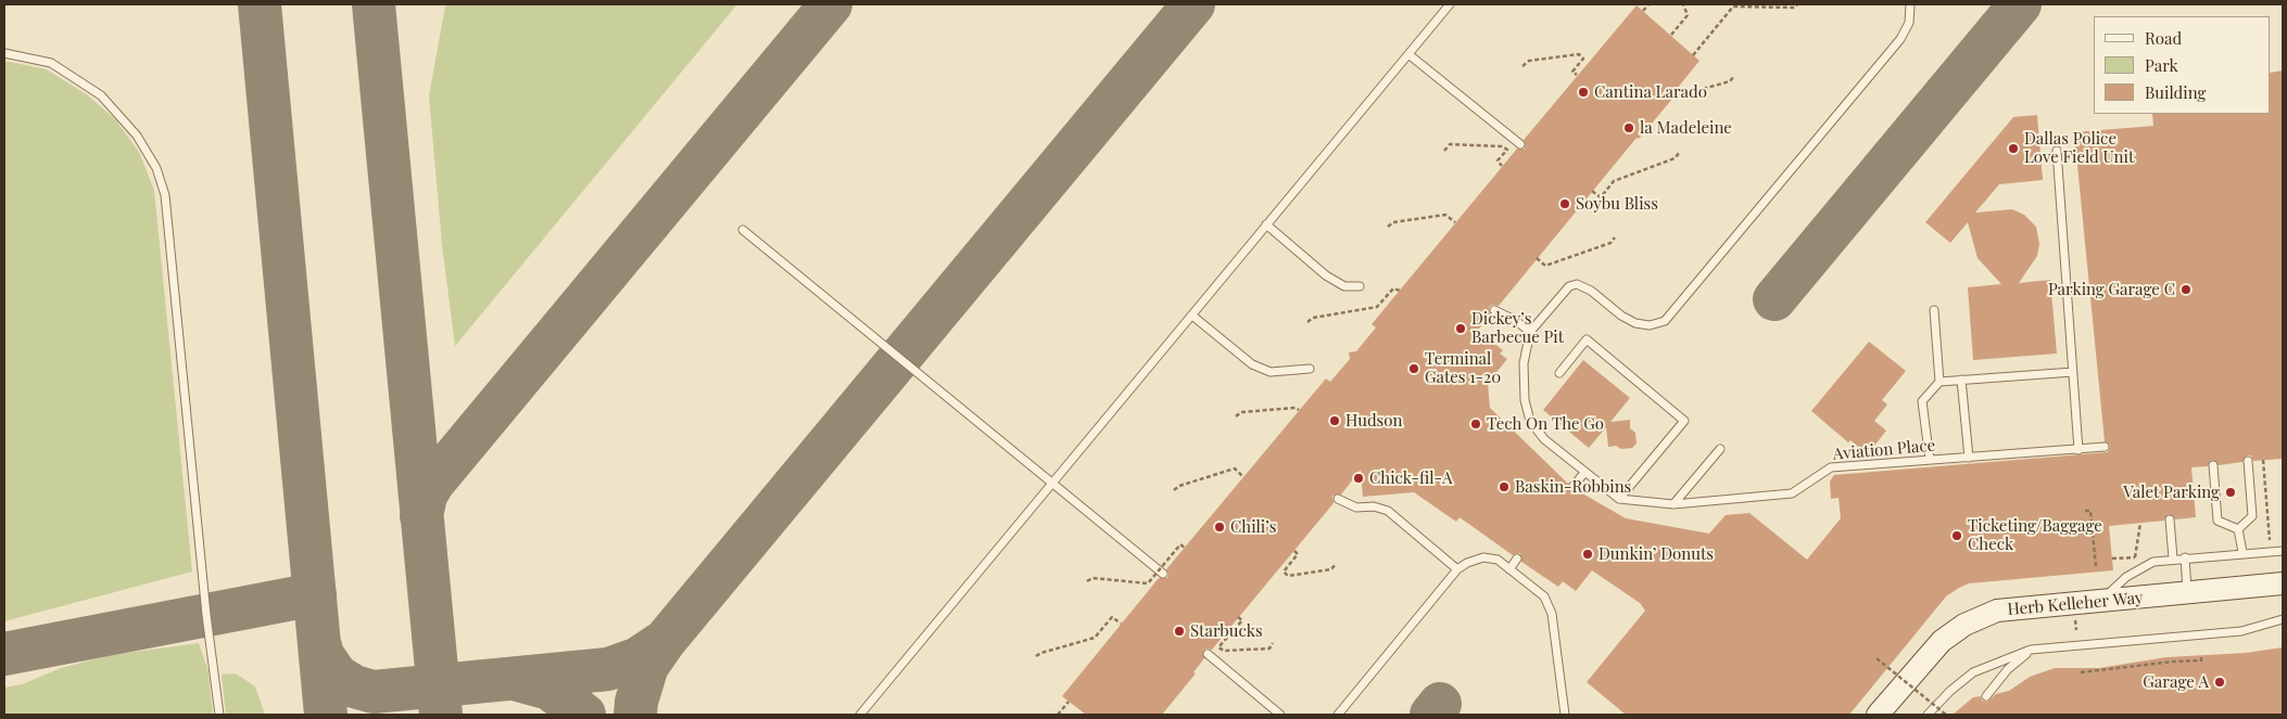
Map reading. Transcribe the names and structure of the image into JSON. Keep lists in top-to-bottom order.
{
  "streets": {
    "main road": ["Herb Kelleher Way"],
    "lane": ["Aviation Place"]
  },
  "places": [
    "Cantina Larado",
    "la Madeleine",
    "Dallas Police Love Field Unit",
    "Soybu Bliss",
    "Parking Garage C",
    "Dickey’s Barbecue Pit",
    "Terminal Gates 1-20",
    "Hudson",
    "Tech On The Go",
    "Chick-fil-A",
    "Baskin-Robbins",
    "Valet Parking",
    "Chili’s",
    "Ticketing/Baggage Check",
    "Dunkin’ Donuts",
    "Starbucks",
    "Garage A"
  ],
  "legend": ["Road", "Park", "Building"]
}
